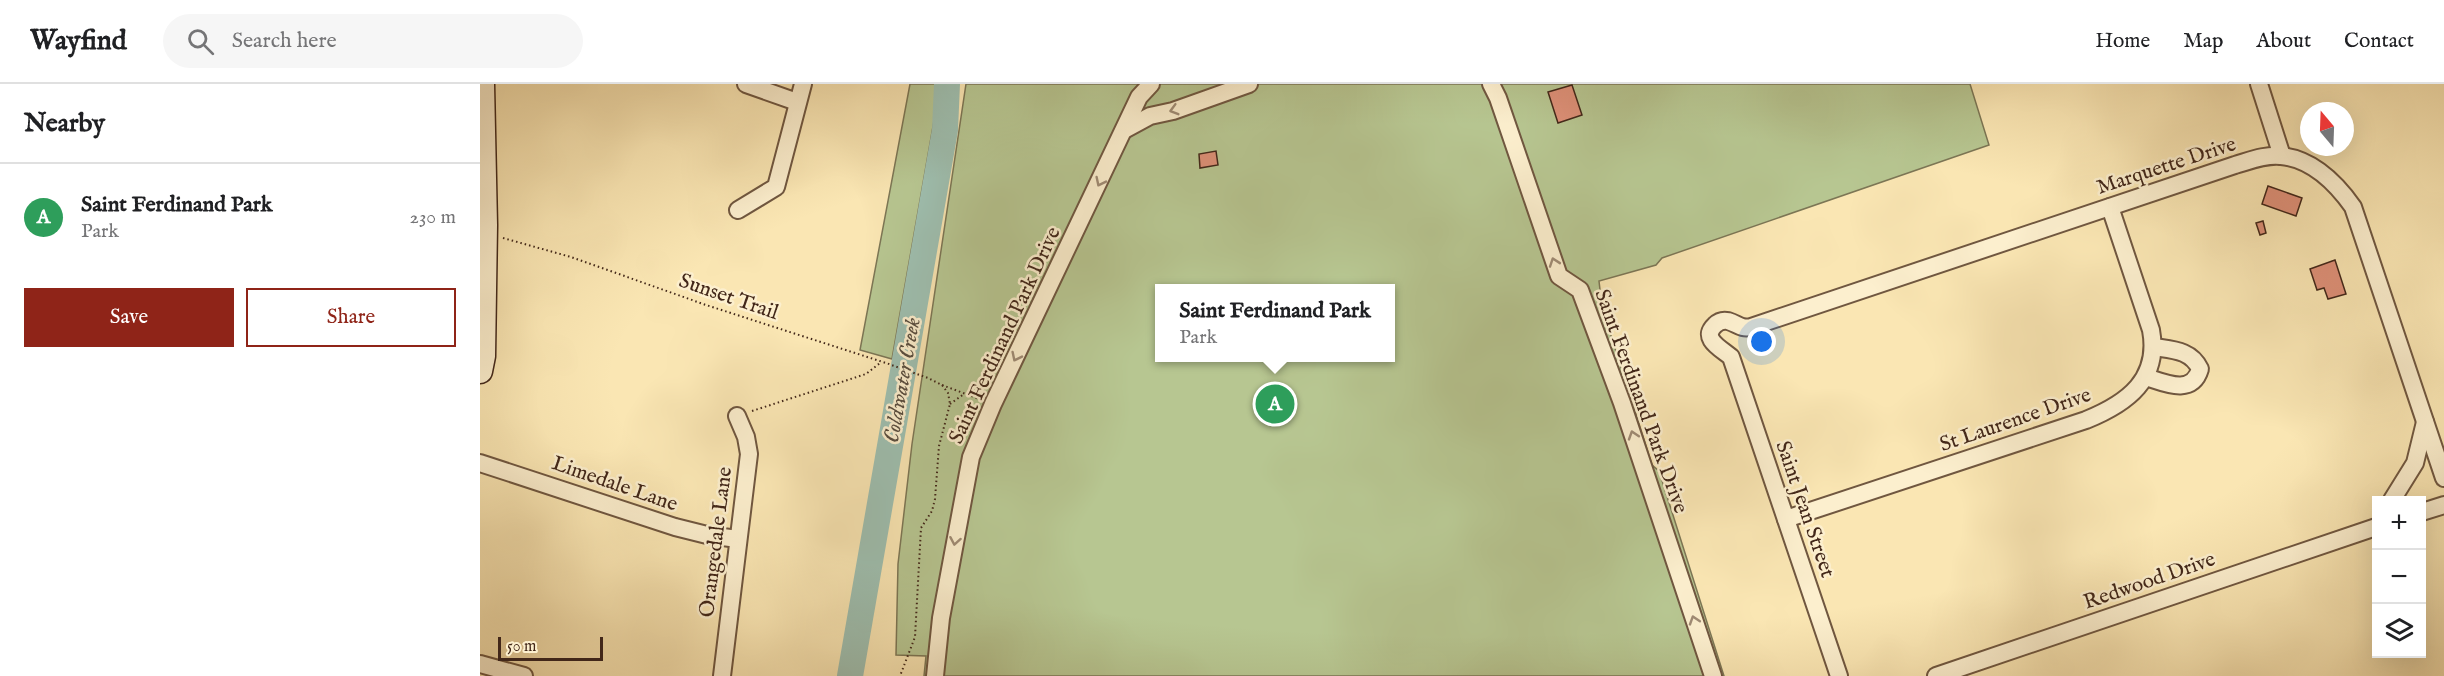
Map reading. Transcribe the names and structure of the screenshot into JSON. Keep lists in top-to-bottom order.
{
  "streets": {
    "street": [
      "Marquette Drive",
      "Saint Ferdinand Park Drive",
      "St Laurence Drive",
      "Limedale Lane",
      "Saint Jean Street",
      "Orangedale Lane",
      "Redwood Drive"
    ],
    "path": ["Sunset Trail"]
  },
  "crossings": [
    ["Marquette Drive", "St Laurence Drive"],
    ["Marquette Drive", "Saint Jean Street"],
    ["Sunset Trail", "Saint Ferdinand Park Drive"],
    ["St Laurence Drive", "Saint Jean Street"],
    ["Limedale Lane", "Orangedale Lane"]
  ],
  "water": ["Coldwater Creek"],
  "scale_bar": "50 m",
  "north": "top",
  "page": {
    "header": "Wayfind",
    "search": "Search here",
    "nav": [
      "Home",
      "Map",
      "About",
      "Contact"
    ],
    "heading": "Nearby",
    "list": [
      {
        "mark": "A",
        "name": "Saint Ferdinand Park",
        "note": "Park",
        "value": "230 m"
      }
    ],
    "buttons": ["Save", "Share"],
    "popup": ["Saint Ferdinand Park", "Park"],
    "pins": "A",
    "map_buttons": ["+", "−"],
    "scale": "50 m"
  }
}
